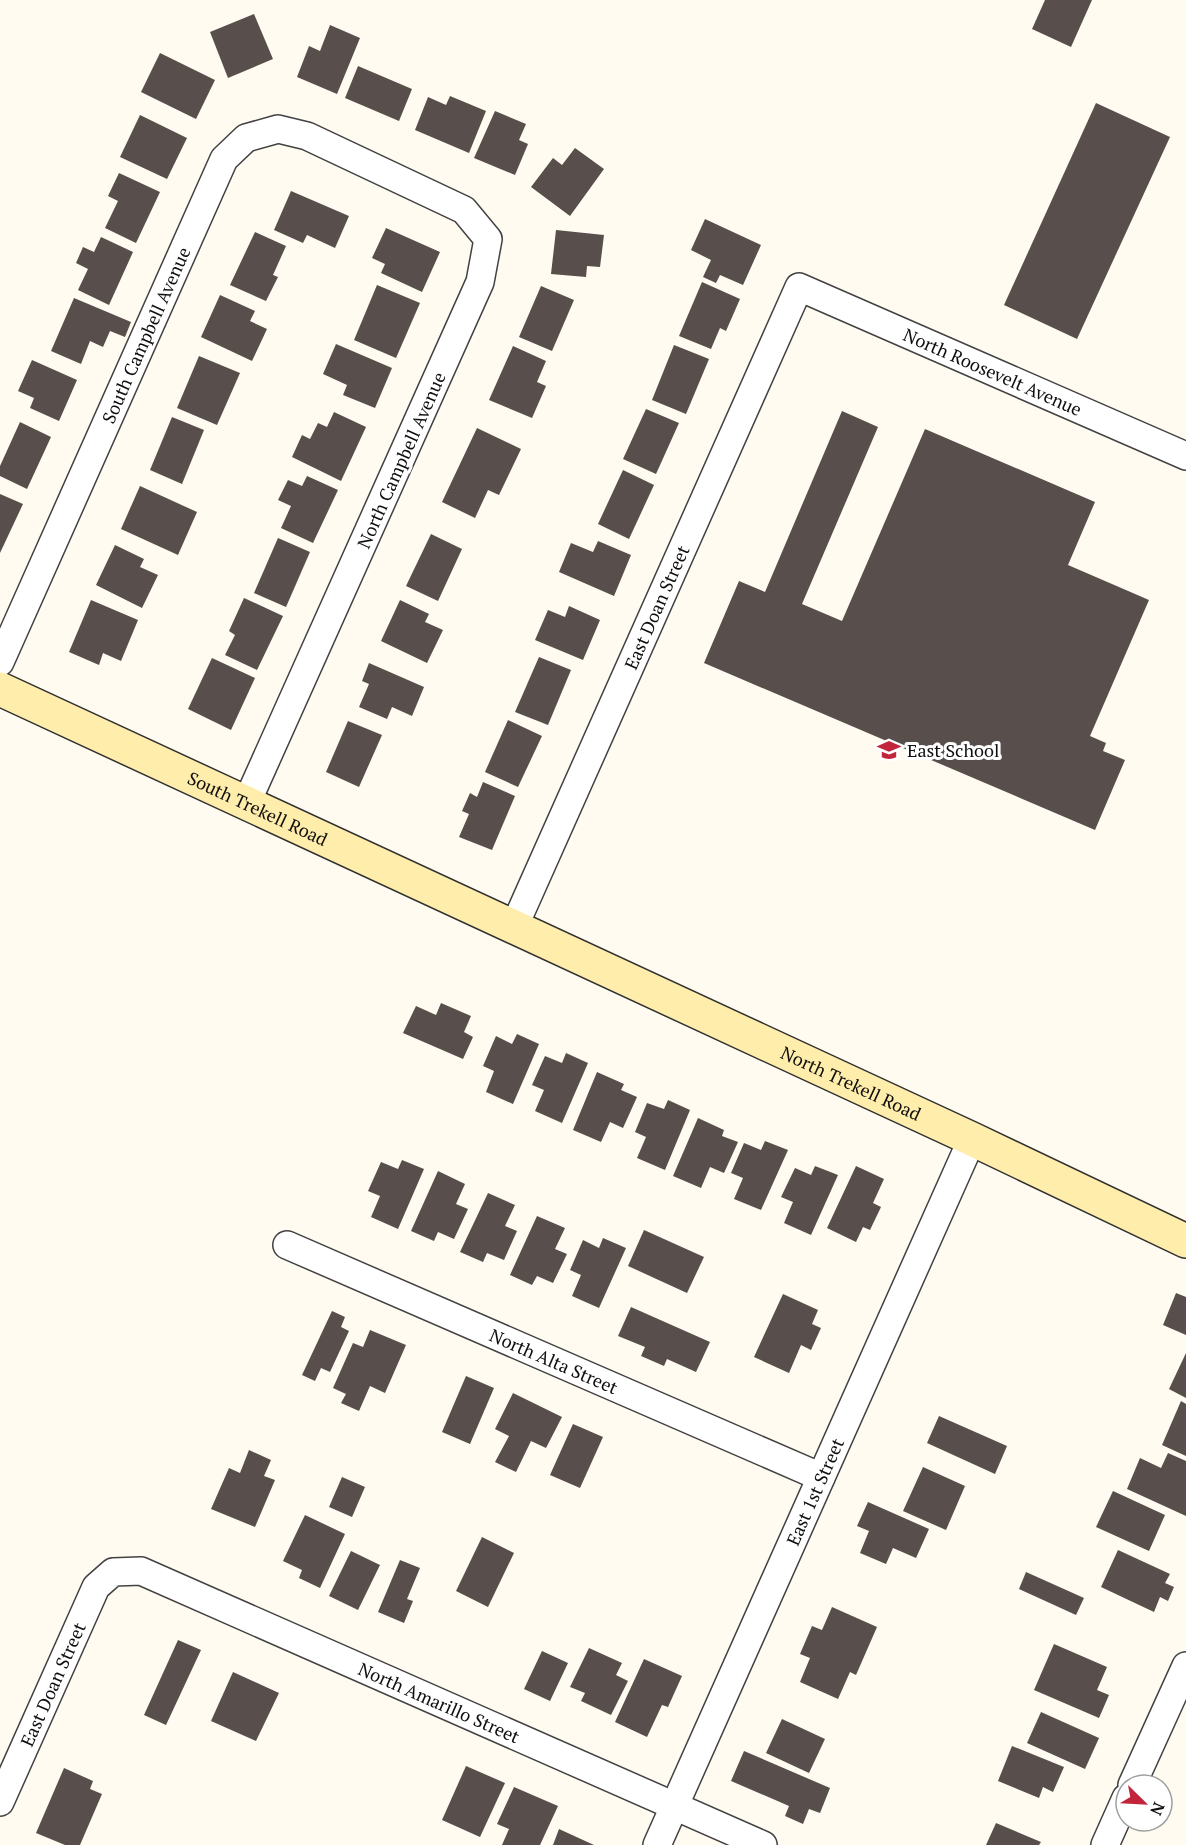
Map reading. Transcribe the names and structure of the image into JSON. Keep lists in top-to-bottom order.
{
  "streets": {
    "main road": ["South Trekell Road", "North Trekell Road"],
    "street": [
      "South Campbell Avenue",
      "North Roosevelt Avenue",
      "North Campbell Avenue",
      "East Doan Street",
      "North Alta Street",
      "East 1st Street",
      "North Amarillo Street"
    ]
  },
  "crossings": [
    ["South Campbell Avenue", "North Campbell Avenue"],
    ["North Roosevelt Avenue", "East Doan Street"],
    ["North Campbell Avenue", "South Trekell Road"],
    ["East Doan Street", "South Trekell Road"],
    ["East Doan Street", "North Trekell Road"],
    ["East Doan Street", "North Amarillo Street"],
    ["South Trekell Road", "North Trekell Road"],
    ["North Trekell Road", "East 1st Street"],
    ["North Alta Street", "East 1st Street"],
    ["East 1st Street", "North Amarillo Street"]
  ],
  "places": {
    "school or university": ["East School"]
  },
  "north": "bottom right"
}
